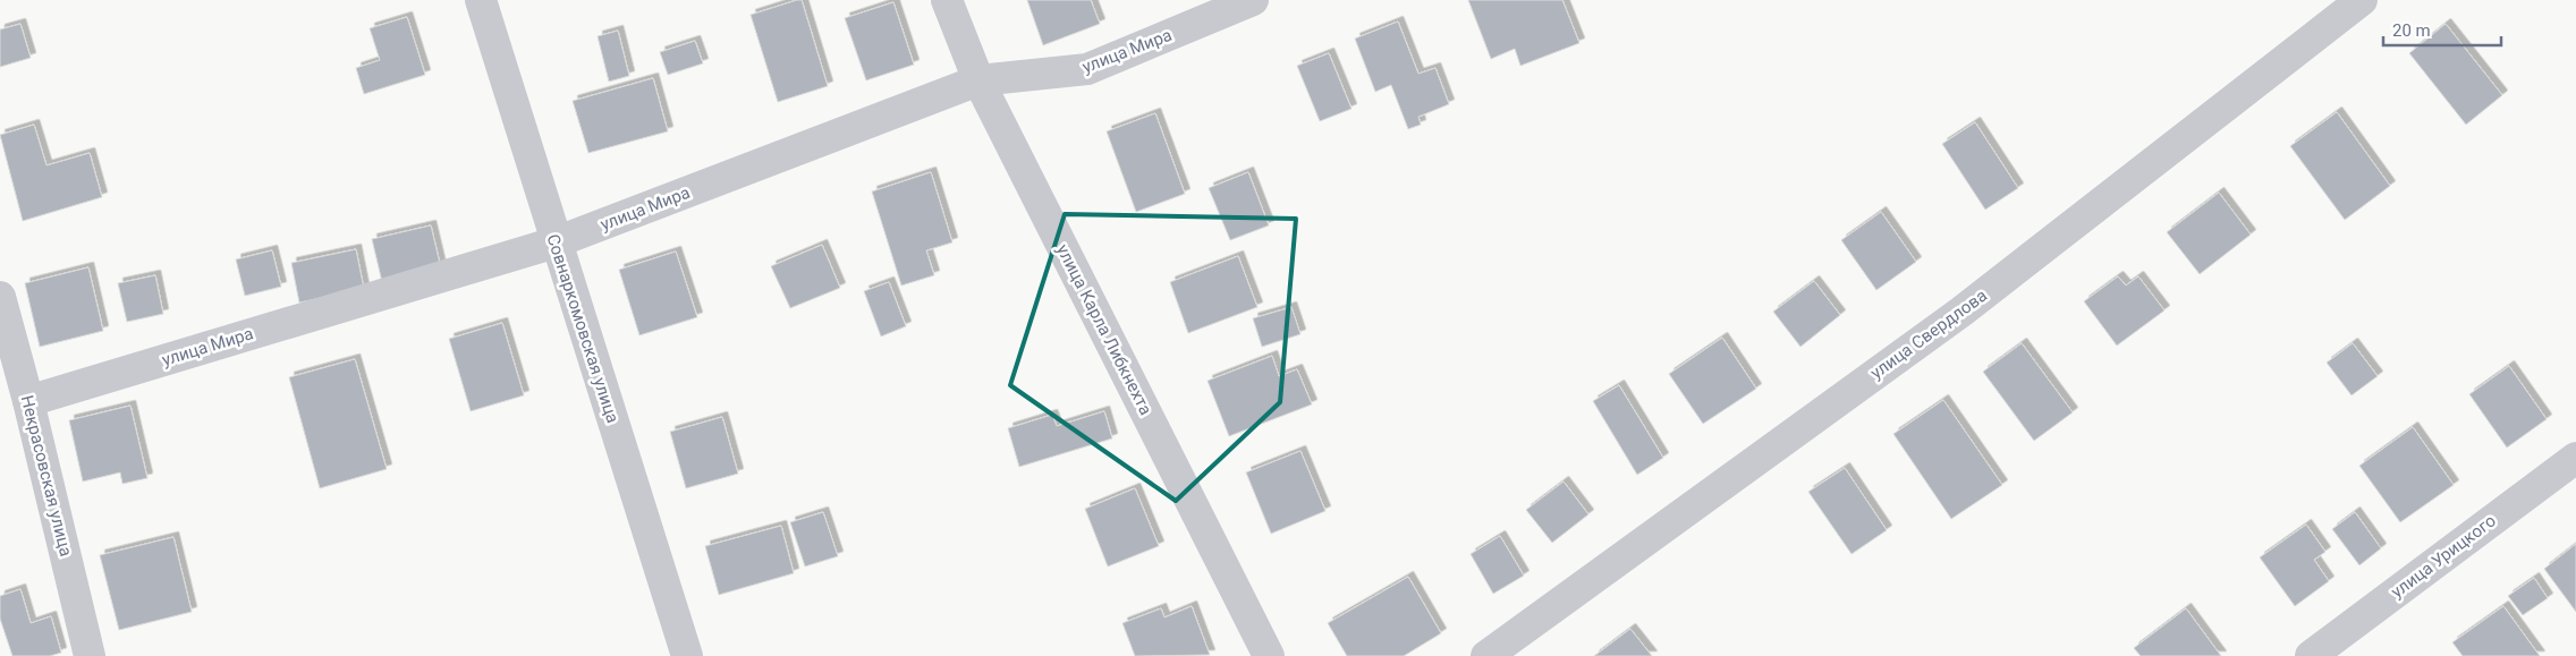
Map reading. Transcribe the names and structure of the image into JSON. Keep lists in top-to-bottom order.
{
  "streets": {
    "street": [
      "улица Мира",
      "Совнаркомовская улица",
      "улица Карла Либкнехта",
      "улица Свердлова",
      "Некрасовская улица",
      "улица Урицкого"
    ]
  },
  "crossings": [
    ["улица Мира", "Совнаркомовская улица"],
    ["улица Мира", "улица Карла Либкнехта"],
    ["улица Мира", "Некрасовская улица"]
  ],
  "scale_bar": "20 m"
}
